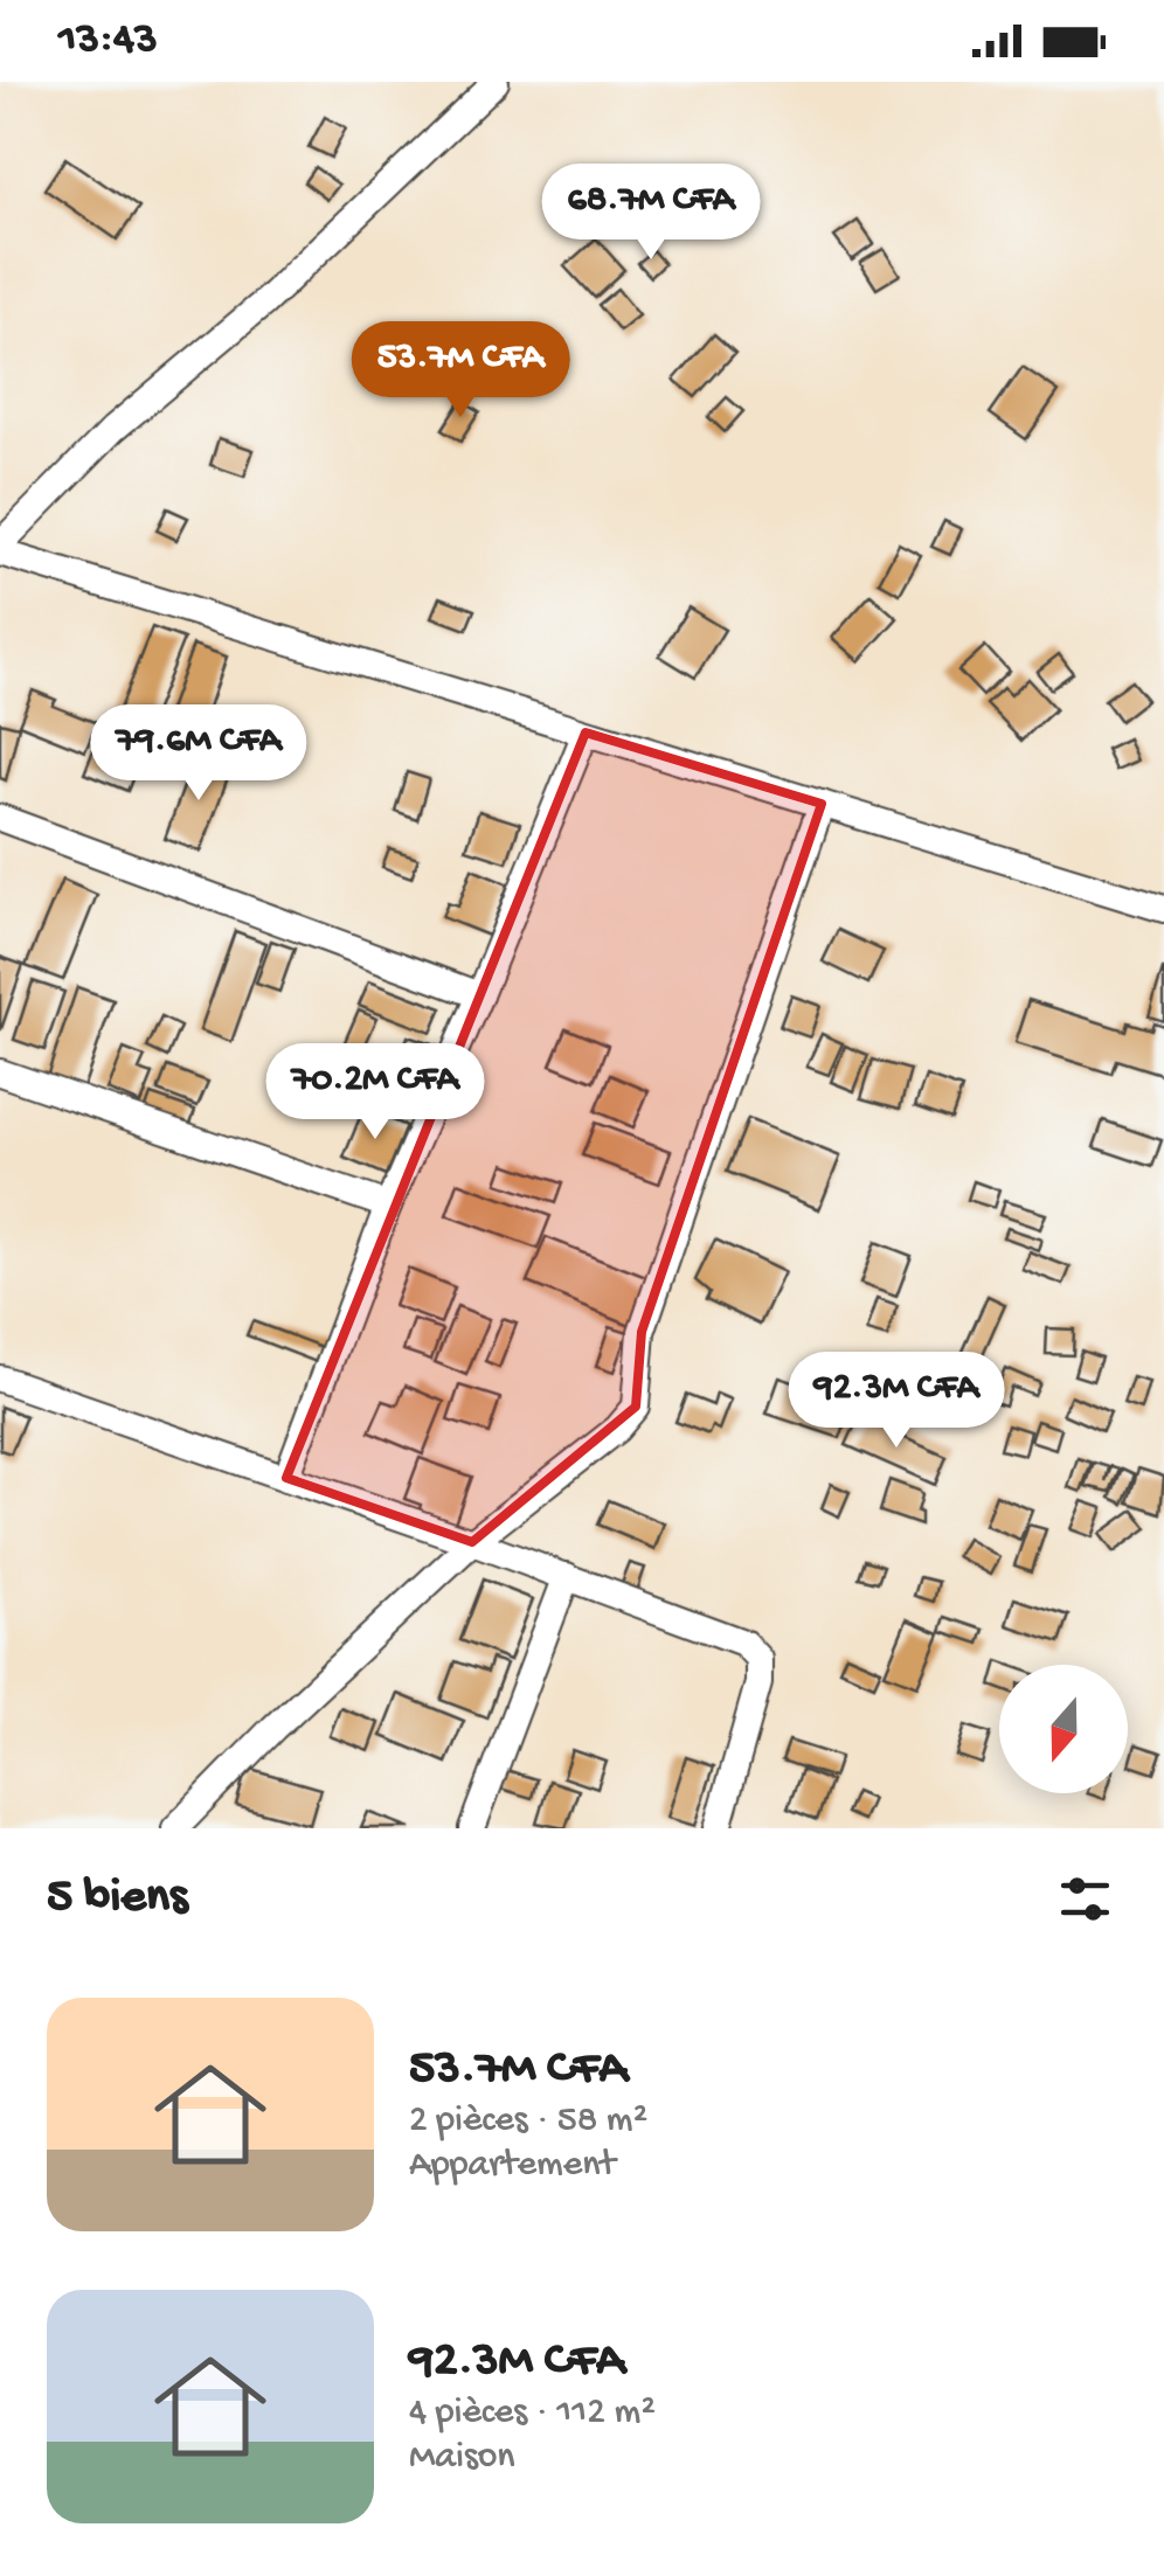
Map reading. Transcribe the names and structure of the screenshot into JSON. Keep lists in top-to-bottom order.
{
  "north": "bottom",
  "page": {
    "status": "13:43",
    "price": [
      "68.7M CFA",
      "53.7M CFA",
      "79.6M CFA",
      "70.2M CFA",
      "92.3M CFA"
    ],
    "heading": "5 biens",
    "list": [
      {
        "name": "53.7M CFA",
        "note": "2 pièces · 58 m² · Appartement"
      },
      {
        "name": "92.3M CFA",
        "note": "4 pièces · 112 m² · Maison"
      }
    ]
  }
}
